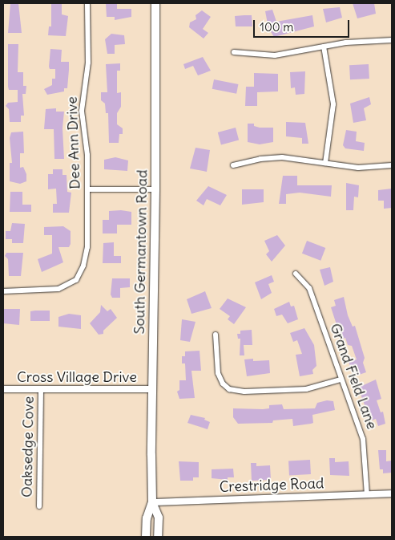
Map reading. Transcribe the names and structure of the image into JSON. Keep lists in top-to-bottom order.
{
  "streets": {
    "main road": ["South Germantown Road"],
    "street": [
      "Dee Ann Drive",
      "Grand Field Lane",
      "Cross Village Drive",
      "Oaksedge Cove",
      "Crestridge Road"
    ]
  },
  "crossings": [
    ["South Germantown Road", "Cross Village Drive"],
    ["South Germantown Road", "Crestridge Road"],
    ["Grand Field Lane", "Crestridge Road"],
    ["Cross Village Drive", "Oaksedge Cove"]
  ],
  "scale_bar": "100 m"
}
